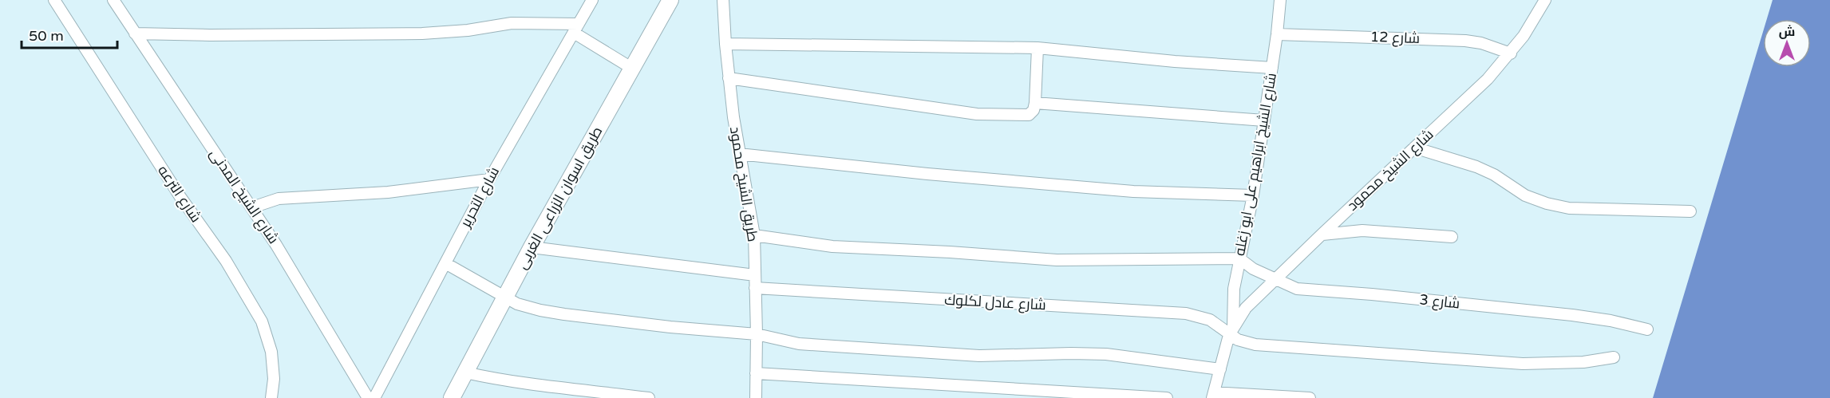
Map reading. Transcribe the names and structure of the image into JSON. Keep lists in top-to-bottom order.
{
  "streets": {
    "main road": ["طريق اسوان الزراعى الغربى"],
    "street": [
      "شارع 12",
      "شارع الشيخ ابراهيم على ابو زغله",
      "شارع الشيخ محمود",
      "طريق الشيخ محمود",
      "شارع الترعه",
      "شارع الشيخ المدنى",
      "شارع التحرير",
      "شارع 3",
      "شارع عادل لكلوك"
    ]
  },
  "crossings": [
    ["شارع 12", "شارع الشيخ ابراهيم على ابو زغله"],
    ["شارع 12", "شارع الشيخ محمود"],
    ["شارع الشيخ ابراهيم على ابو زغله", "شارع الشيخ محمود"],
    ["شارع الشيخ ابراهيم على ابو زغله", "شارع 3"],
    ["شارع الشيخ ابراهيم على ابو زغله", "شارع عادل لكلوك"],
    ["شارع الشيخ محمود", "شارع 3"],
    ["شارع الشيخ محمود", "شارع عادل لكلوك"],
    ["طريق الشيخ محمود", "شارع عادل لكلوك"]
  ],
  "scale_bar": "50 m",
  "north": "top"
}
